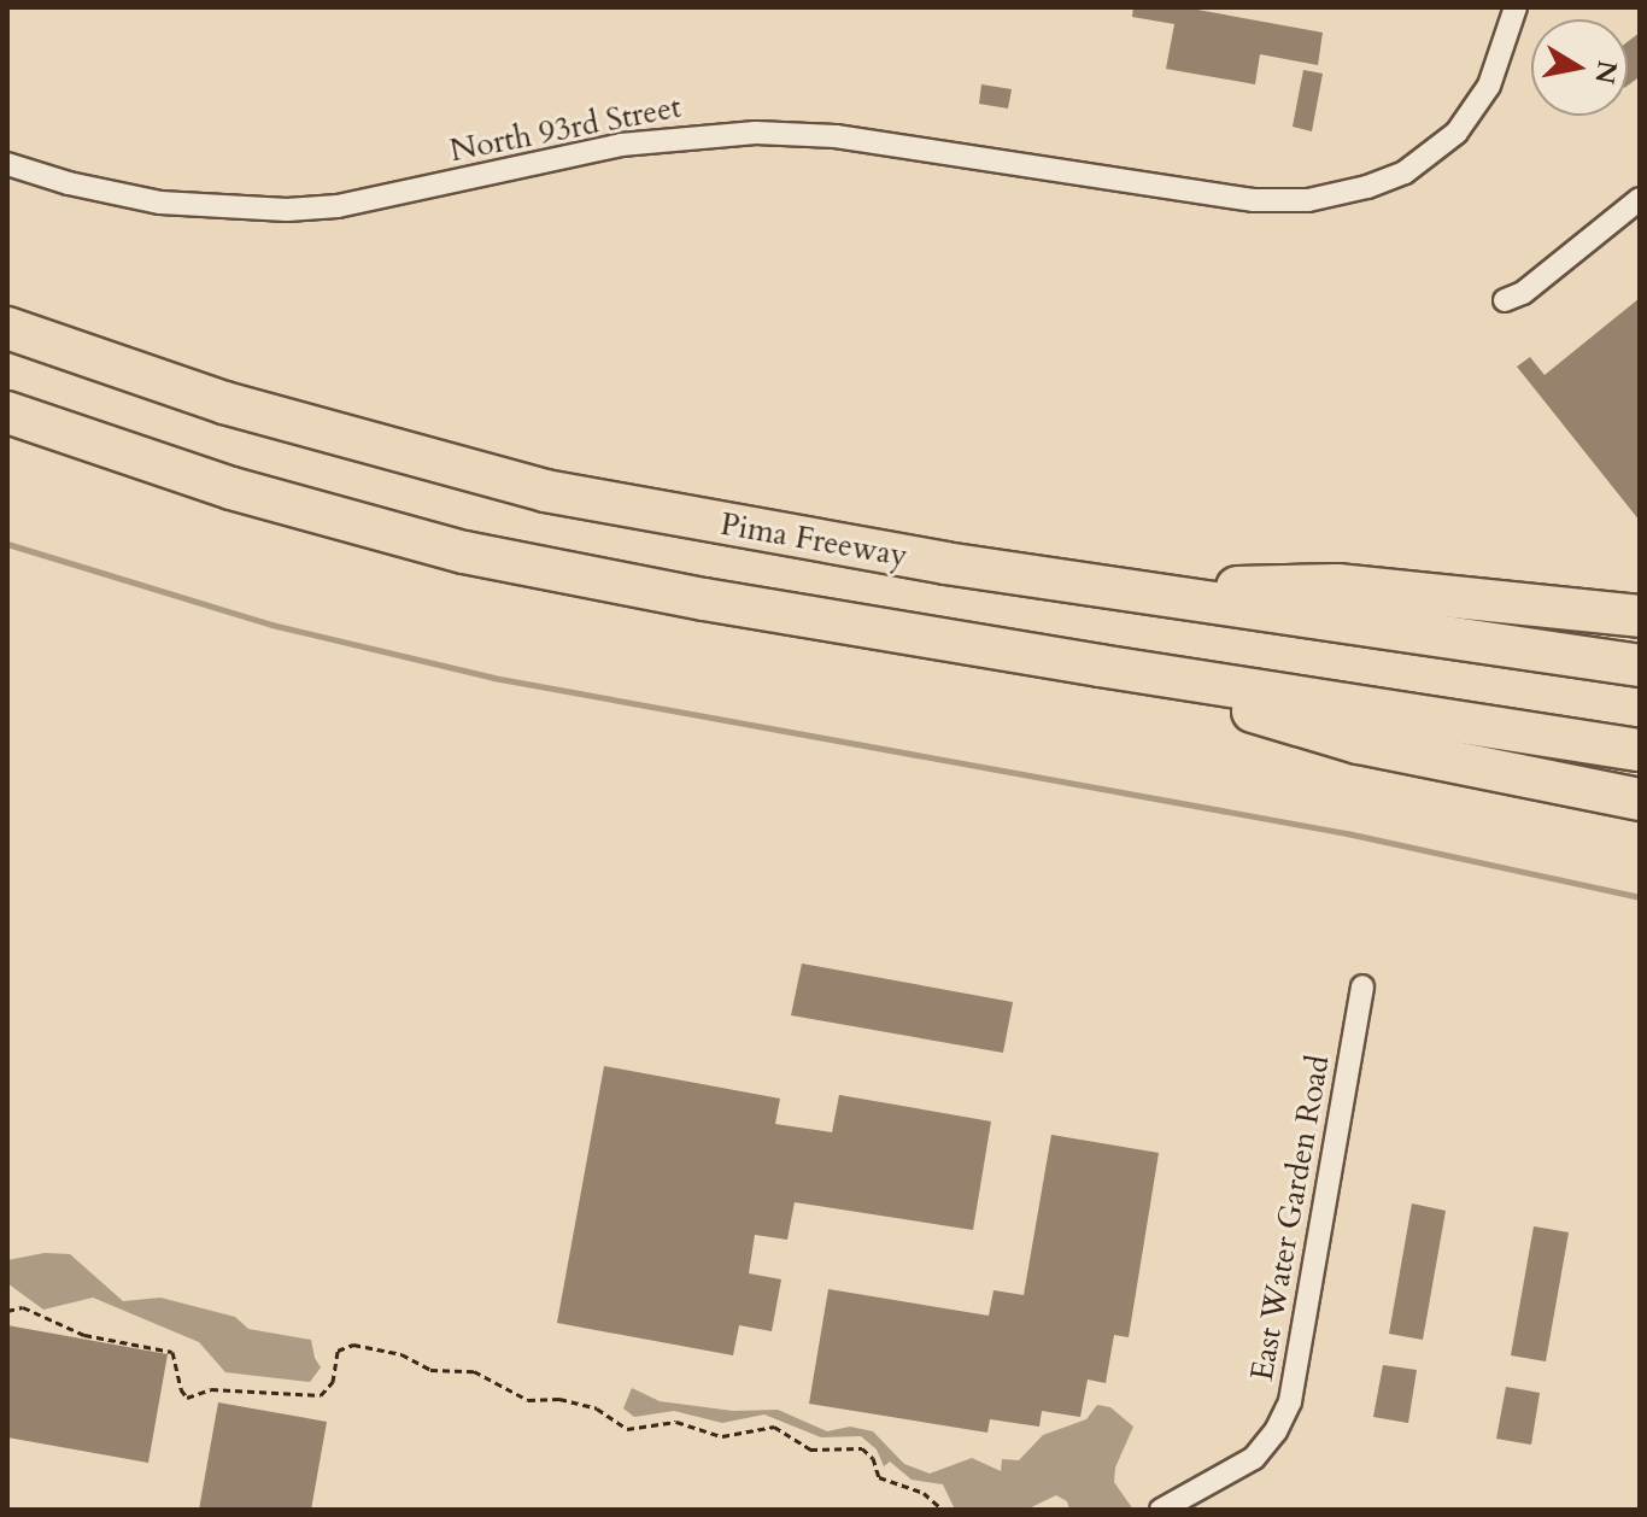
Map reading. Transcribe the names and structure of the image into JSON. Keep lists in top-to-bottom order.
{
  "streets": {
    "highway": ["Pima Freeway"],
    "street": ["North 93rd Street", "East Water Garden Road"]
  },
  "north": "right"
}
